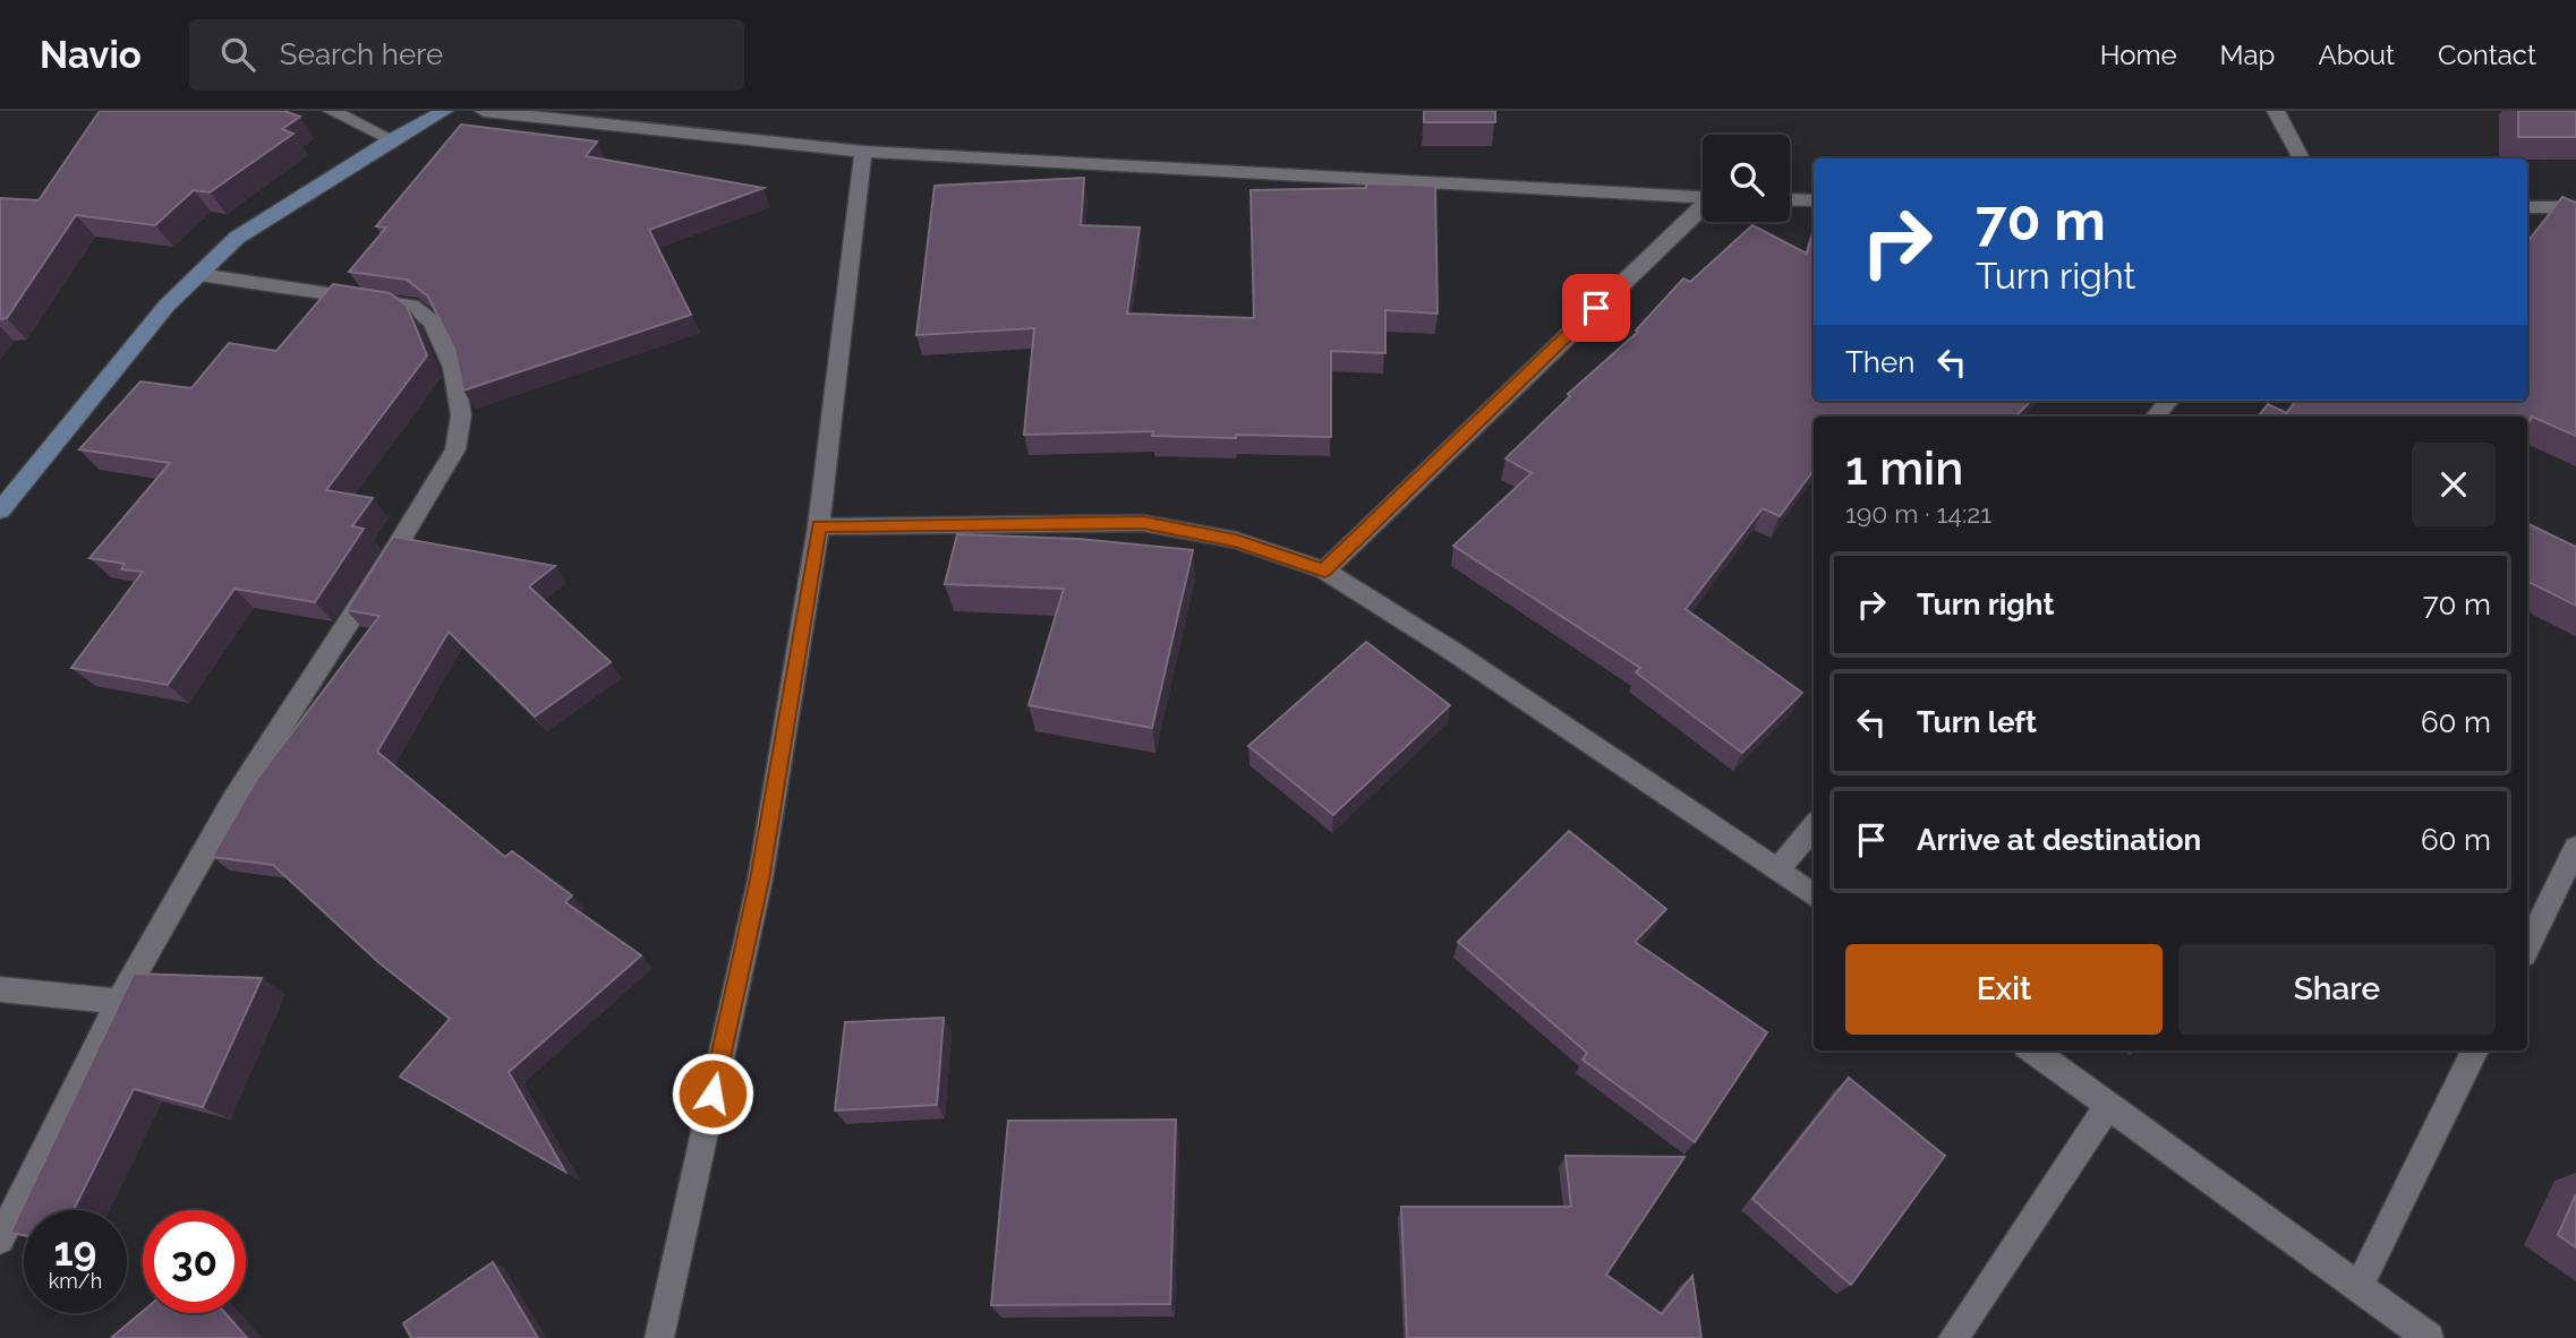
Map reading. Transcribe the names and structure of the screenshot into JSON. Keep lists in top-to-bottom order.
{
  "page": {
    "header": "Navio",
    "search": "Search here",
    "nav": [
      "Home",
      "Map",
      "About",
      "Contact"
    ],
    "turn": ["70 m", "Turn right"],
    "then": "Then",
    "heading": ["1 min", "190 m · 14:21"],
    "list": [
      {
        "name": "Turn right",
        "value": "70 m"
      },
      {
        "name": "Turn left",
        "value": "60 m"
      },
      {
        "name": "Arrive at destination",
        "value": "60 m"
      }
    ],
    "buttons": ["Exit", "Share"],
    "speed": "19 km/h",
    "limit": "30"
  }
}
